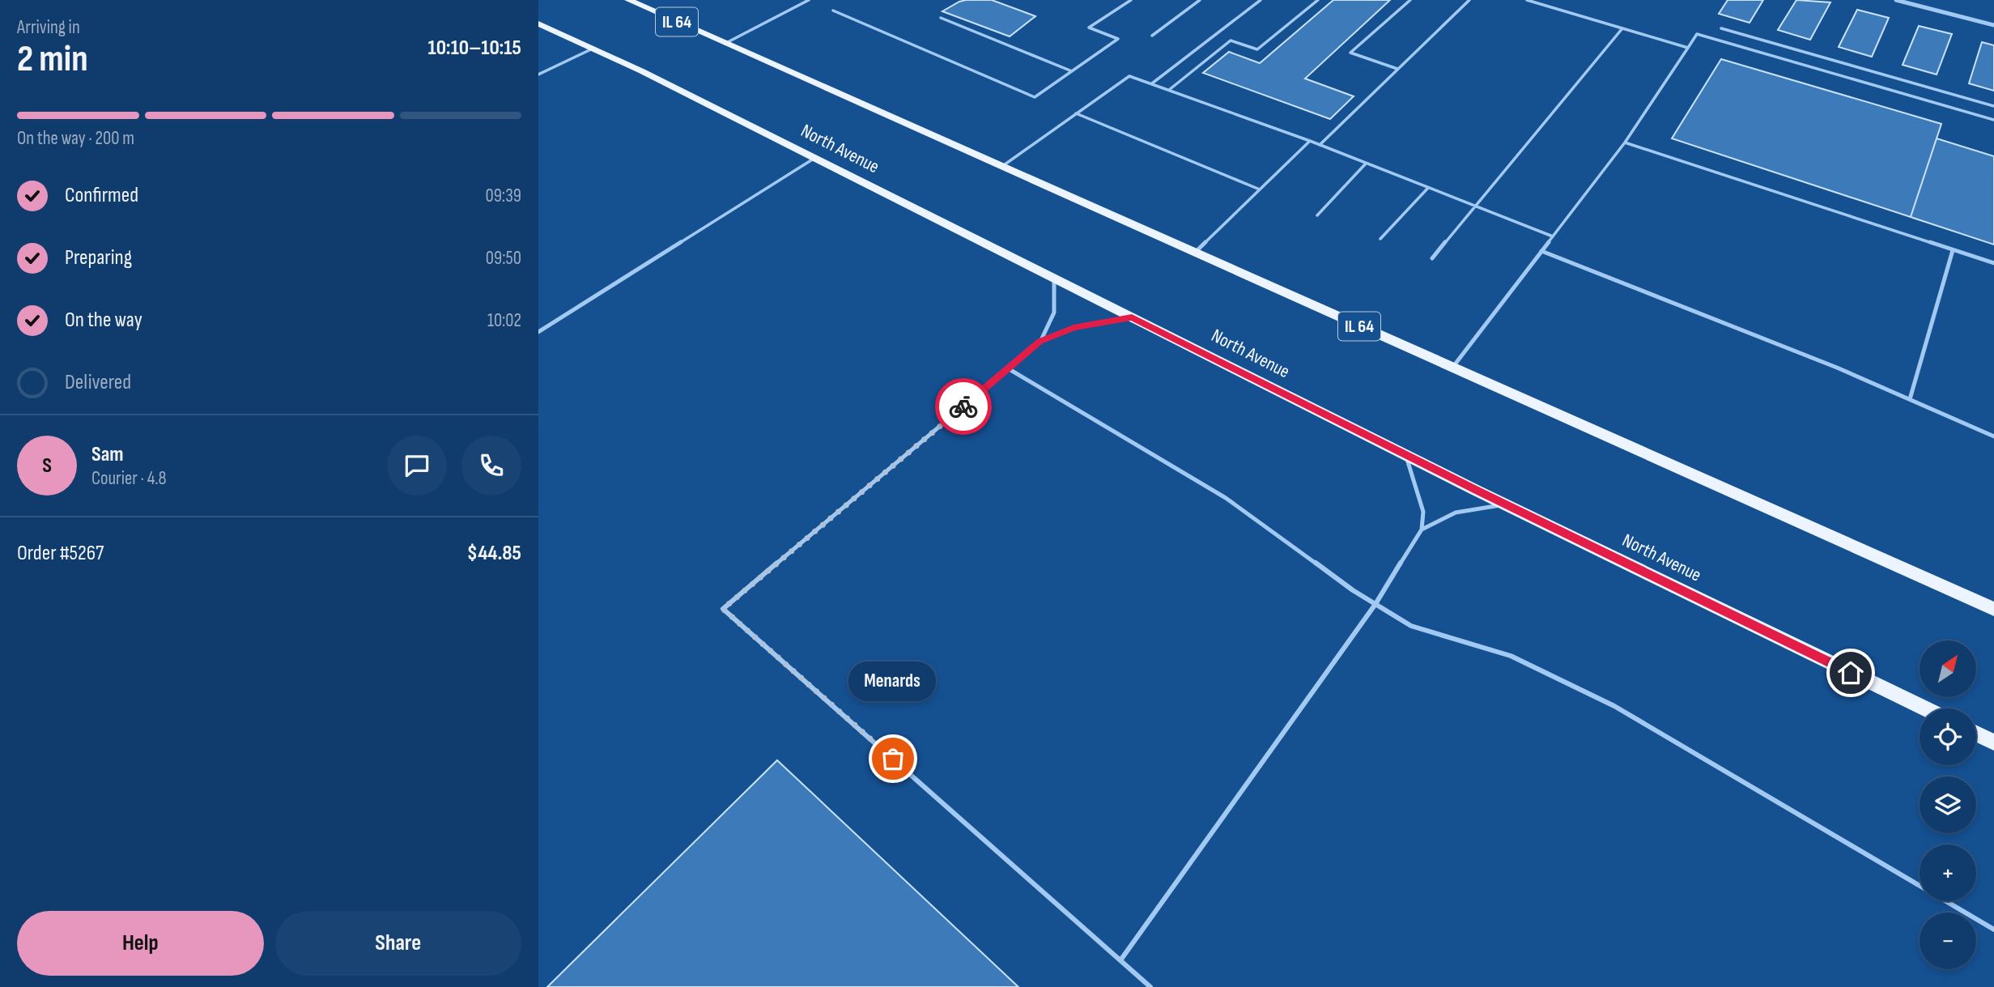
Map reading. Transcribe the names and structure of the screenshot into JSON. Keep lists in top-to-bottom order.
{
  "streets": {
    "main road": ["IL 64", "North Avenue"]
  },
  "places": ["Menards"],
  "north": "top right",
  "page": {
    "heading": ["2 min", "Arriving in", "10:10–10:15"],
    "panel": [
      "Sam",
      "Courier · 4.8",
      "Order #5267",
      "$44.85"
    ],
    "bar": "On the way · 200 m",
    "list": [
      ["Confirmed", "09:39"],
      ["Preparing", "09:50"],
      ["On the way", "10:02"],
      "Delivered"
    ],
    "round": "S",
    "map_buttons": ["+", "−"],
    "bubble": "Menards",
    "buttons": ["Help", "Share"]
  }
}
